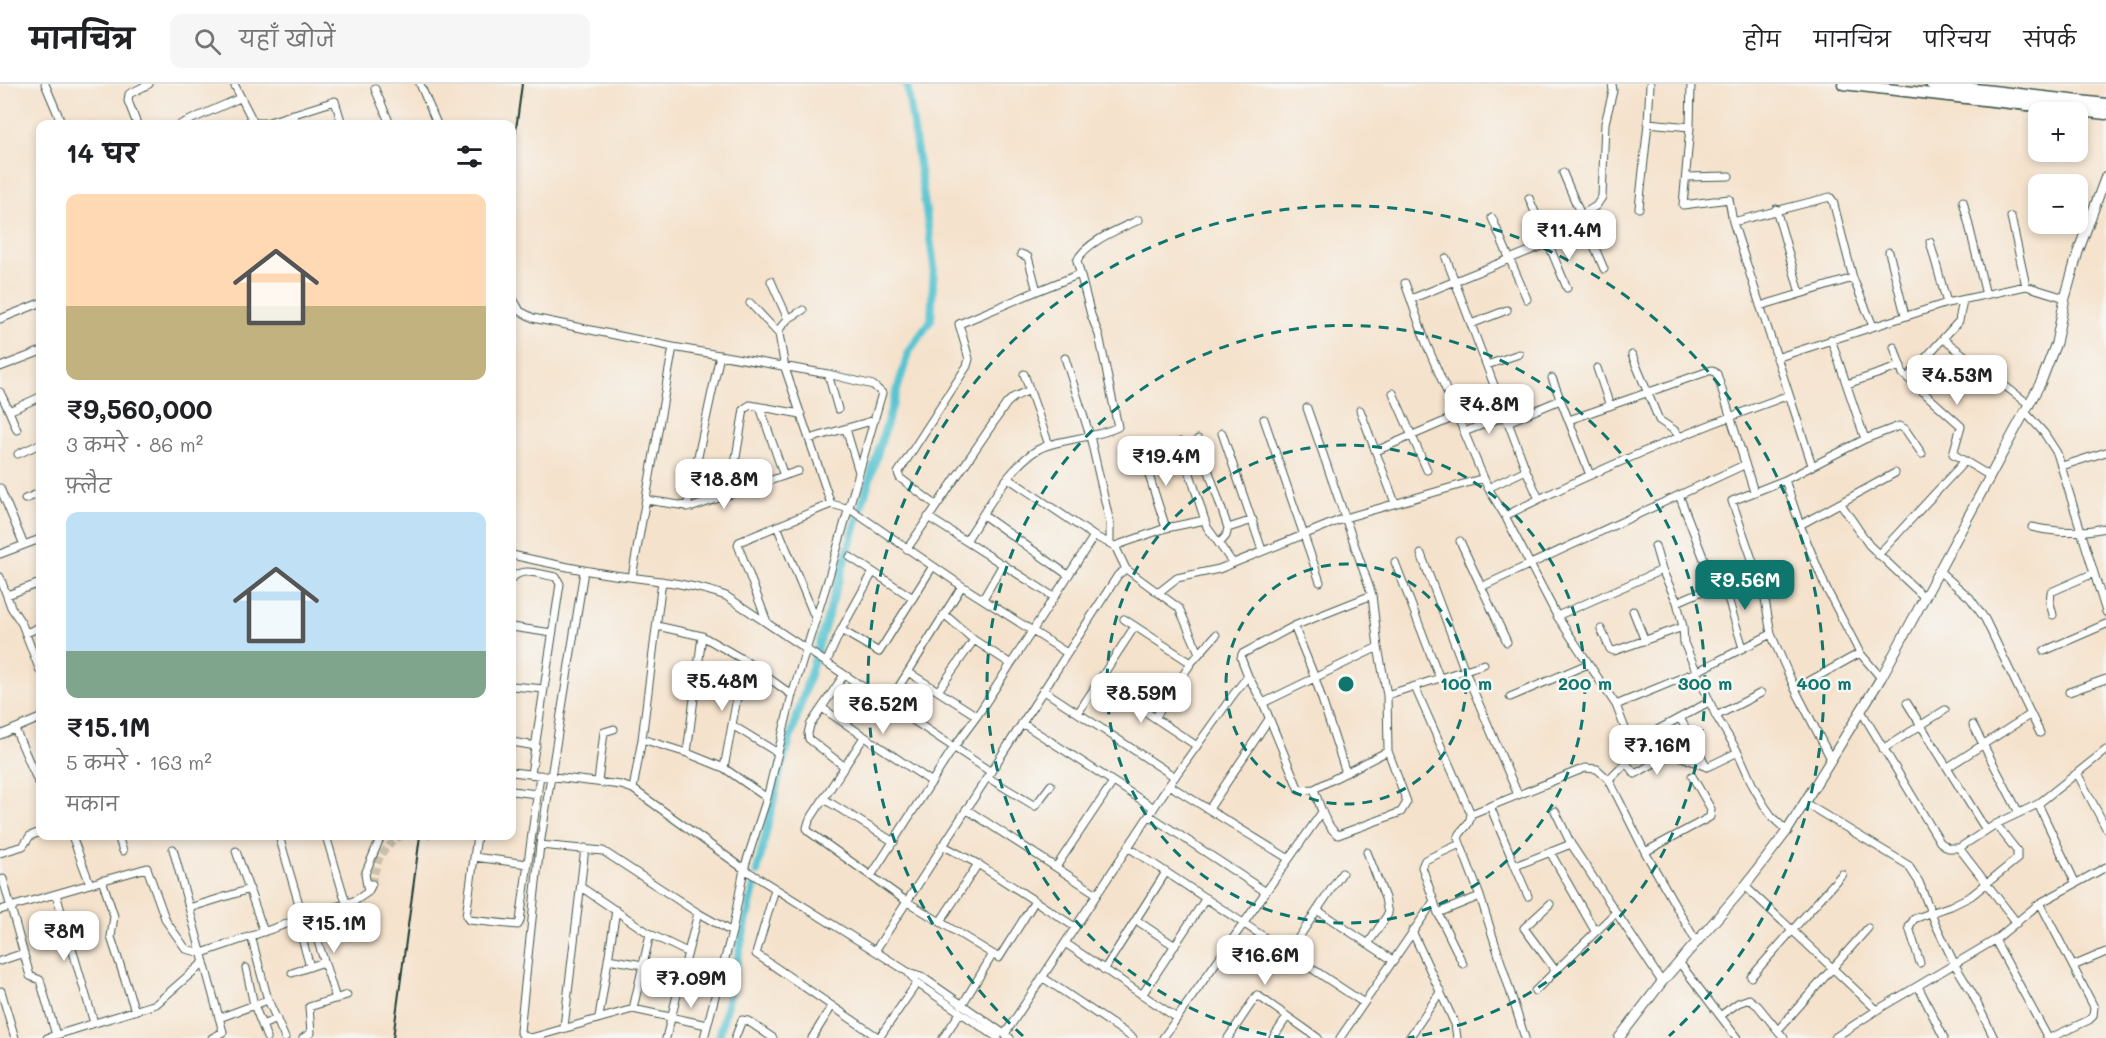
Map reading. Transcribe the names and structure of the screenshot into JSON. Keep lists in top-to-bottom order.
{
  "page": {
    "header": "मानचित्र",
    "search": "यहाँ खोजें",
    "nav": [
      "होम",
      "मानचित्र",
      "परिचय",
      "संपर्क"
    ],
    "map_buttons": ["+", "−"],
    "heading": "14 घर",
    "list": [
      {
        "name": "₹9,560,000",
        "note": "3 कमरे · 86 m² · फ़्लैट"
      },
      {
        "name": "₹15.1M",
        "note": "5 कमरे · 163 m² · मकान"
      }
    ],
    "price": [
      "₹11.4M",
      "₹4.53M",
      "₹4.8M",
      "₹19.4M",
      "₹18.8M",
      "₹9.56M",
      "₹5.48M",
      "₹8.59M",
      "₹6.52M",
      "₹7.16M",
      "₹15.1M",
      "₹8M",
      "₹16.6M",
      "₹7.09M"
    ]
  },
  "rings": [
    "100 m",
    "200 m",
    "300 m",
    "400 m"
  ]
}
